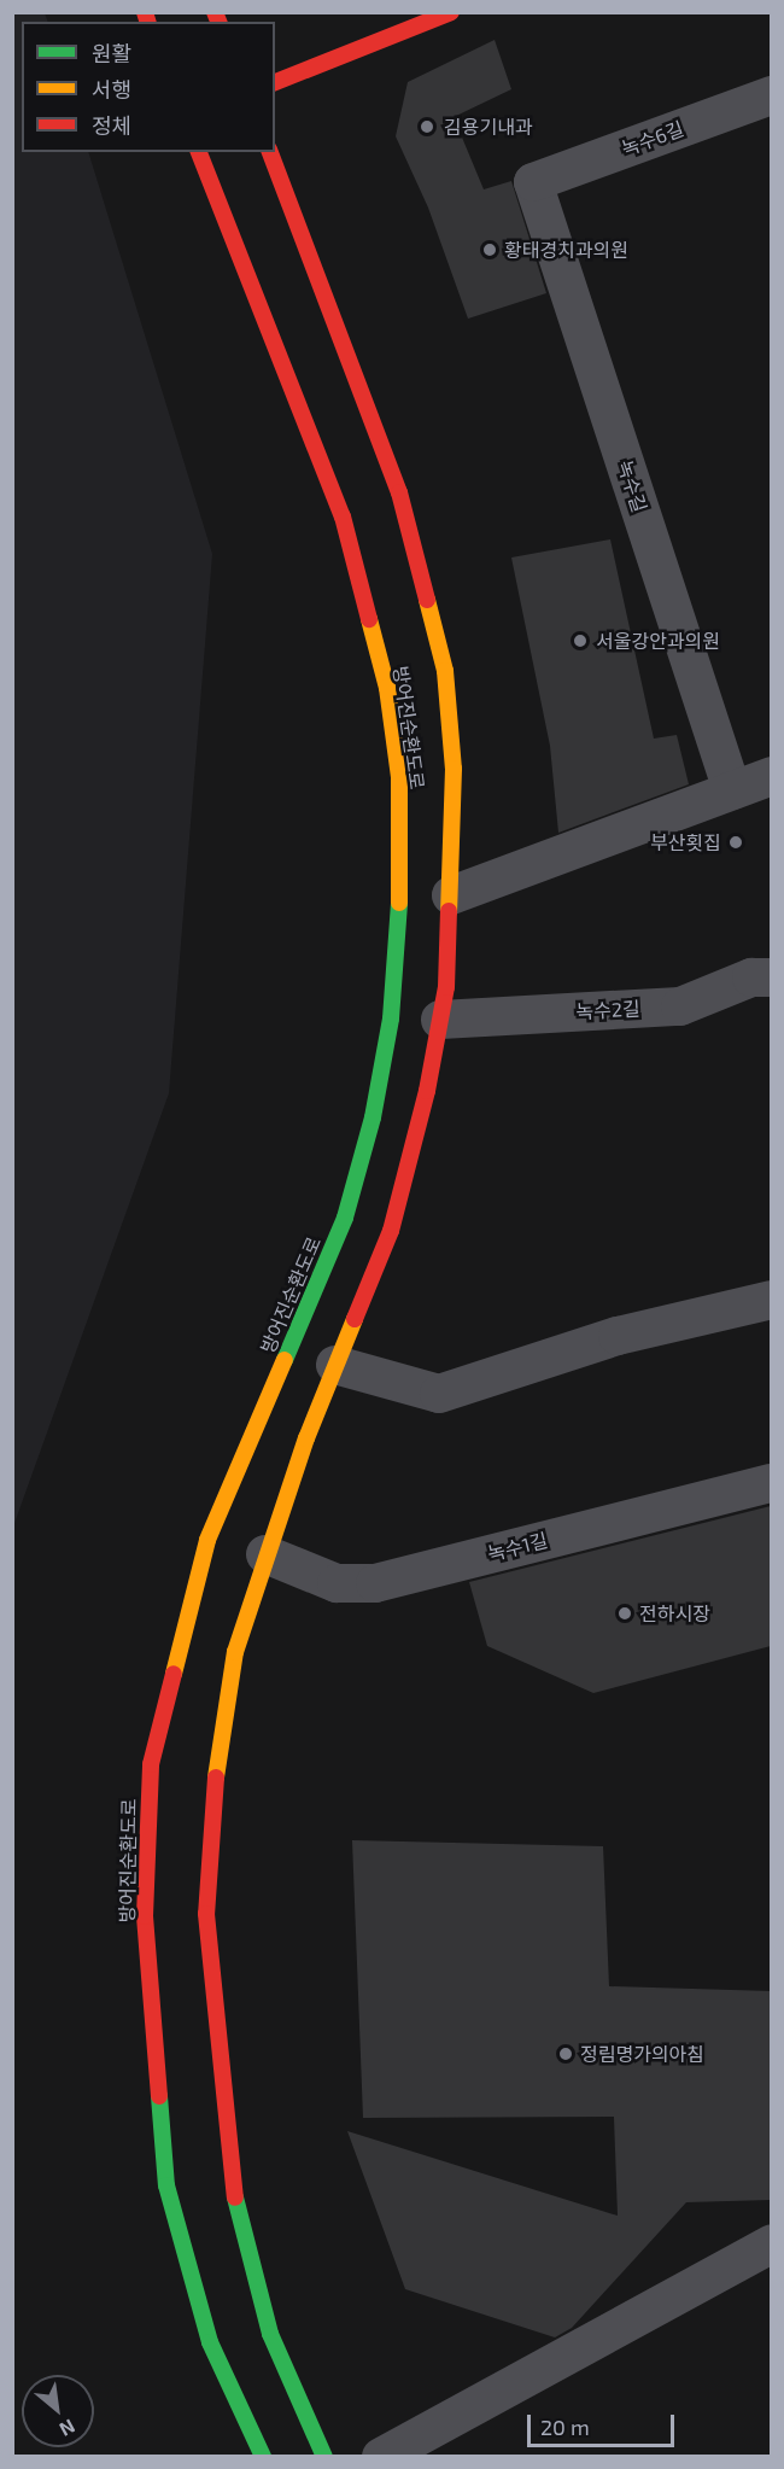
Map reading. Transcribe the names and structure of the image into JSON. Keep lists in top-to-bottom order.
{
  "streets": {
    "main road": ["방어진순환도로"],
    "street": [
      "녹수6길",
      "녹수길",
      "녹수2길",
      "녹수1길"
    ]
  },
  "crossings": [
    ["녹수6길", "녹수길"],
    ["방어진순환도로", "녹수2길"],
    ["방어진순환도로", "녹수1길"]
  ],
  "places": [
    "김용기내과",
    "황태경치과의원",
    "서울강안과의원",
    "부산횟집",
    "전하시장",
    "정림명가의아침"
  ],
  "legend": ["원활", "서행", "정체"],
  "scale_bar": "20 m",
  "north": "bottom right"
}
